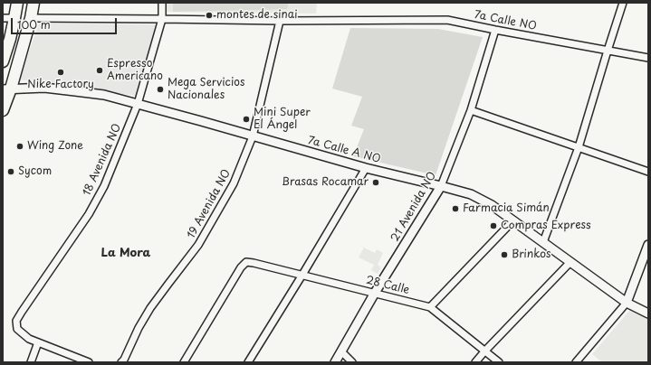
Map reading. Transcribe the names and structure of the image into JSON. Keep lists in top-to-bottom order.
{
  "streets": {
    "street": [
      "7a Calle NO",
      "7a Calle A NO",
      "18 Avenida NO",
      "19 Avenida NO",
      "21 Avenida NO",
      "28 Calle"
    ]
  },
  "crossings": [
    ["7a Calle NO", "18 Avenida NO"],
    ["7a Calle NO", "19 Avenida NO"],
    ["7a Calle NO", "21 Avenida NO"],
    ["7a Calle A NO", "18 Avenida NO"],
    ["7a Calle A NO", "19 Avenida NO"],
    ["7a Calle A NO", "21 Avenida NO"],
    ["21 Avenida NO", "28 Calle"]
  ],
  "districts": ["La Mora"],
  "places": [
    "montes de sinai",
    "Espresso Americano",
    "Nike Factory",
    "Mega Servicios Nacionales",
    "Mini Super El Ángel",
    "Wing Zone",
    "Sycom",
    "Brasas Rocamar",
    "Farmacia Simán",
    "Compras Express",
    "Brinkos"
  ],
  "scale_bar": "100 m"
}
